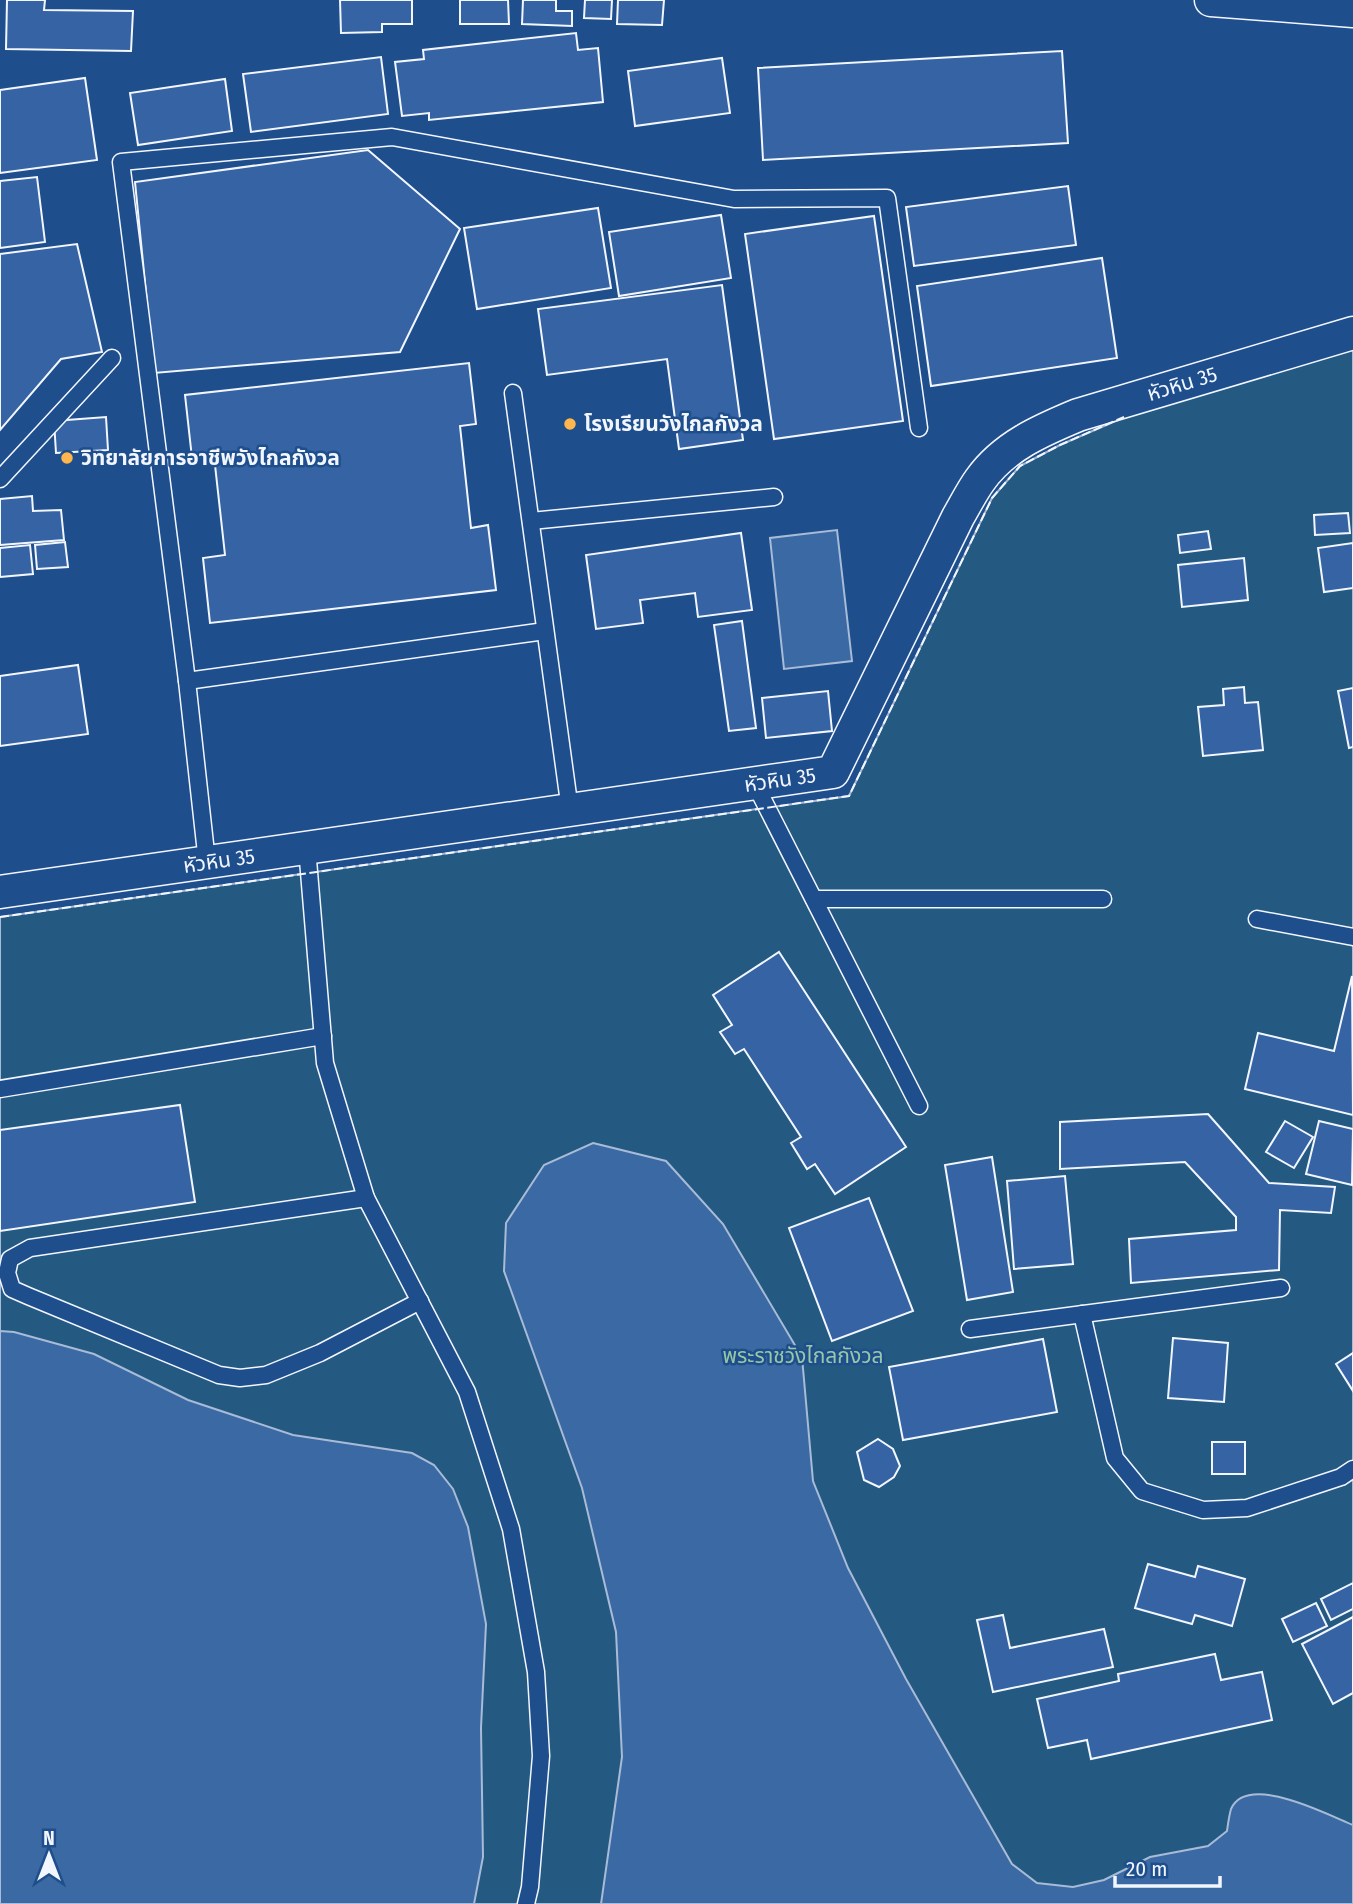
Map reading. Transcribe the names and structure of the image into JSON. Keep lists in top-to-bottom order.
{
  "streets": {
    "street": ["หัวหิน 35"]
  },
  "parks": ["พระราชวังไกลกังวล"],
  "places": ["โรงเรียนวังไกลกังวล", "วิทยาลัยการอาชีพวังไกลกังวล"],
  "scale_bar": "20 m",
  "north": "top"
}
